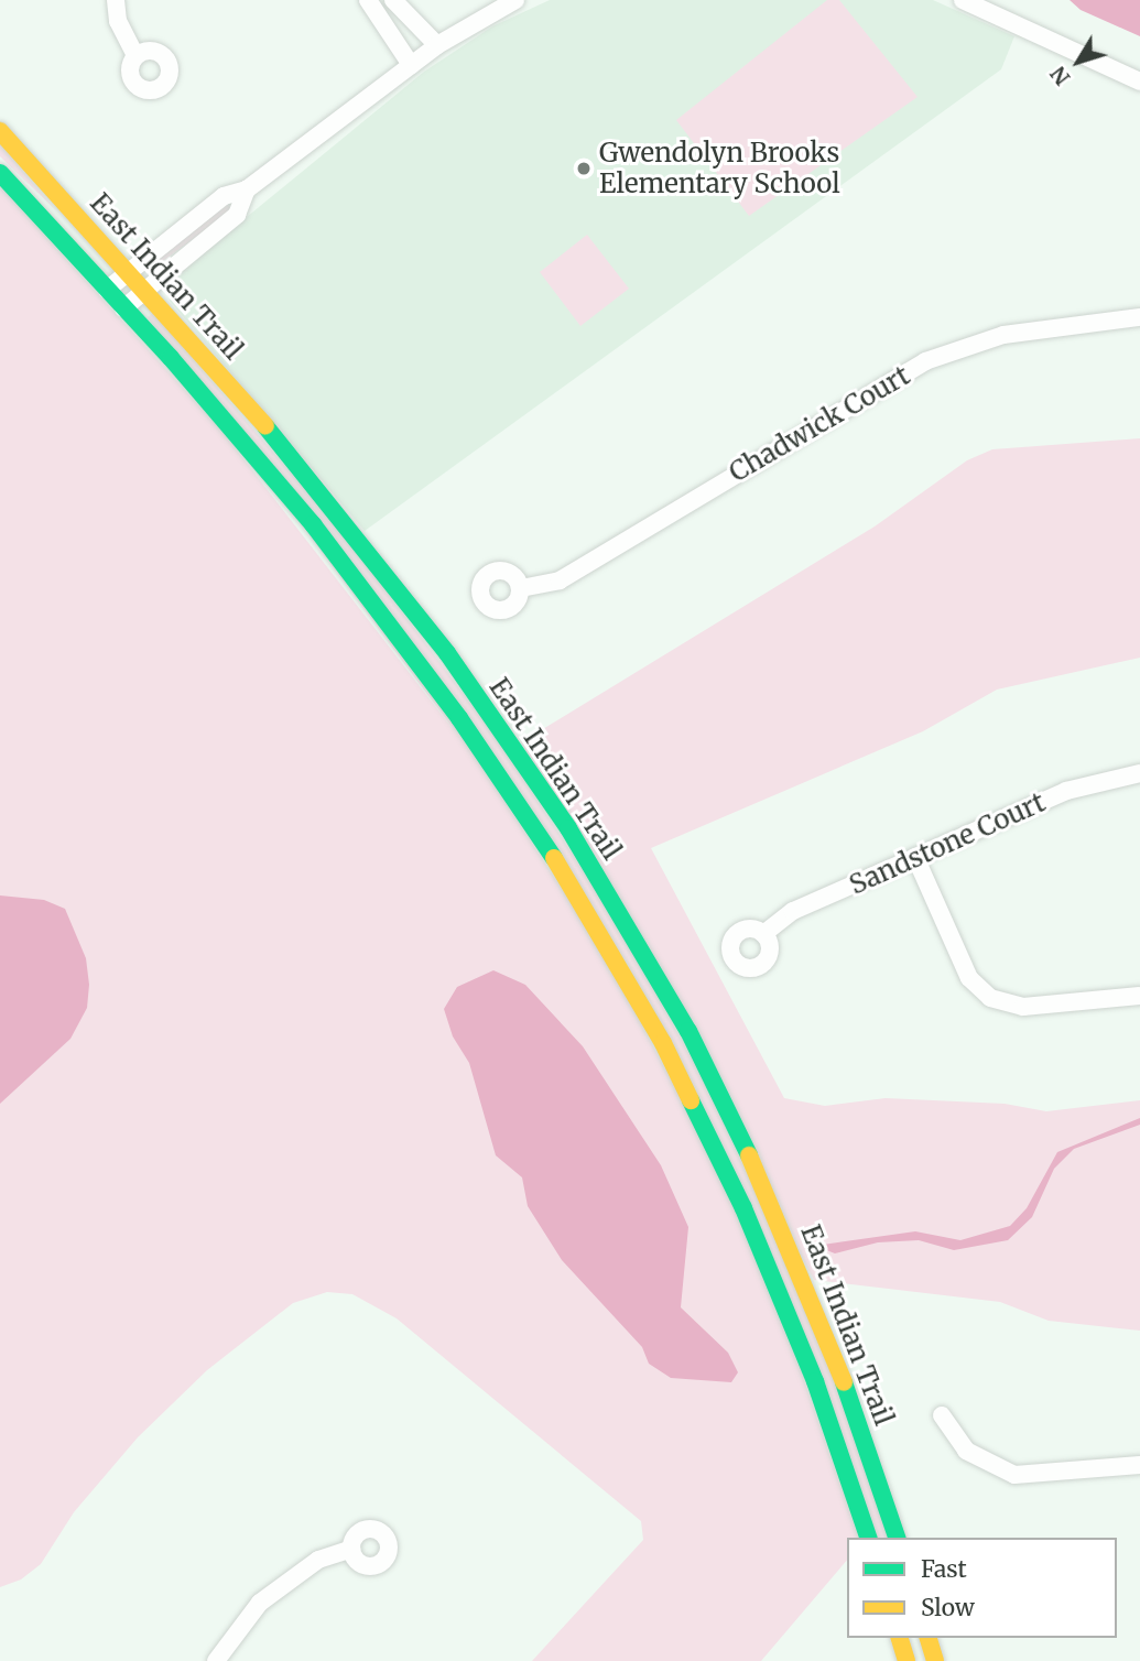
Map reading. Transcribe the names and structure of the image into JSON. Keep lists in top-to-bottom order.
{
  "streets": {
    "main road": ["East Indian Trail"],
    "street": ["Chadwick Court", "Sandstone Court"]
  },
  "places": ["Gwendolyn Brooks Elementary School"],
  "legend": ["Fast", "Slow"],
  "north": "bottom left"
}
